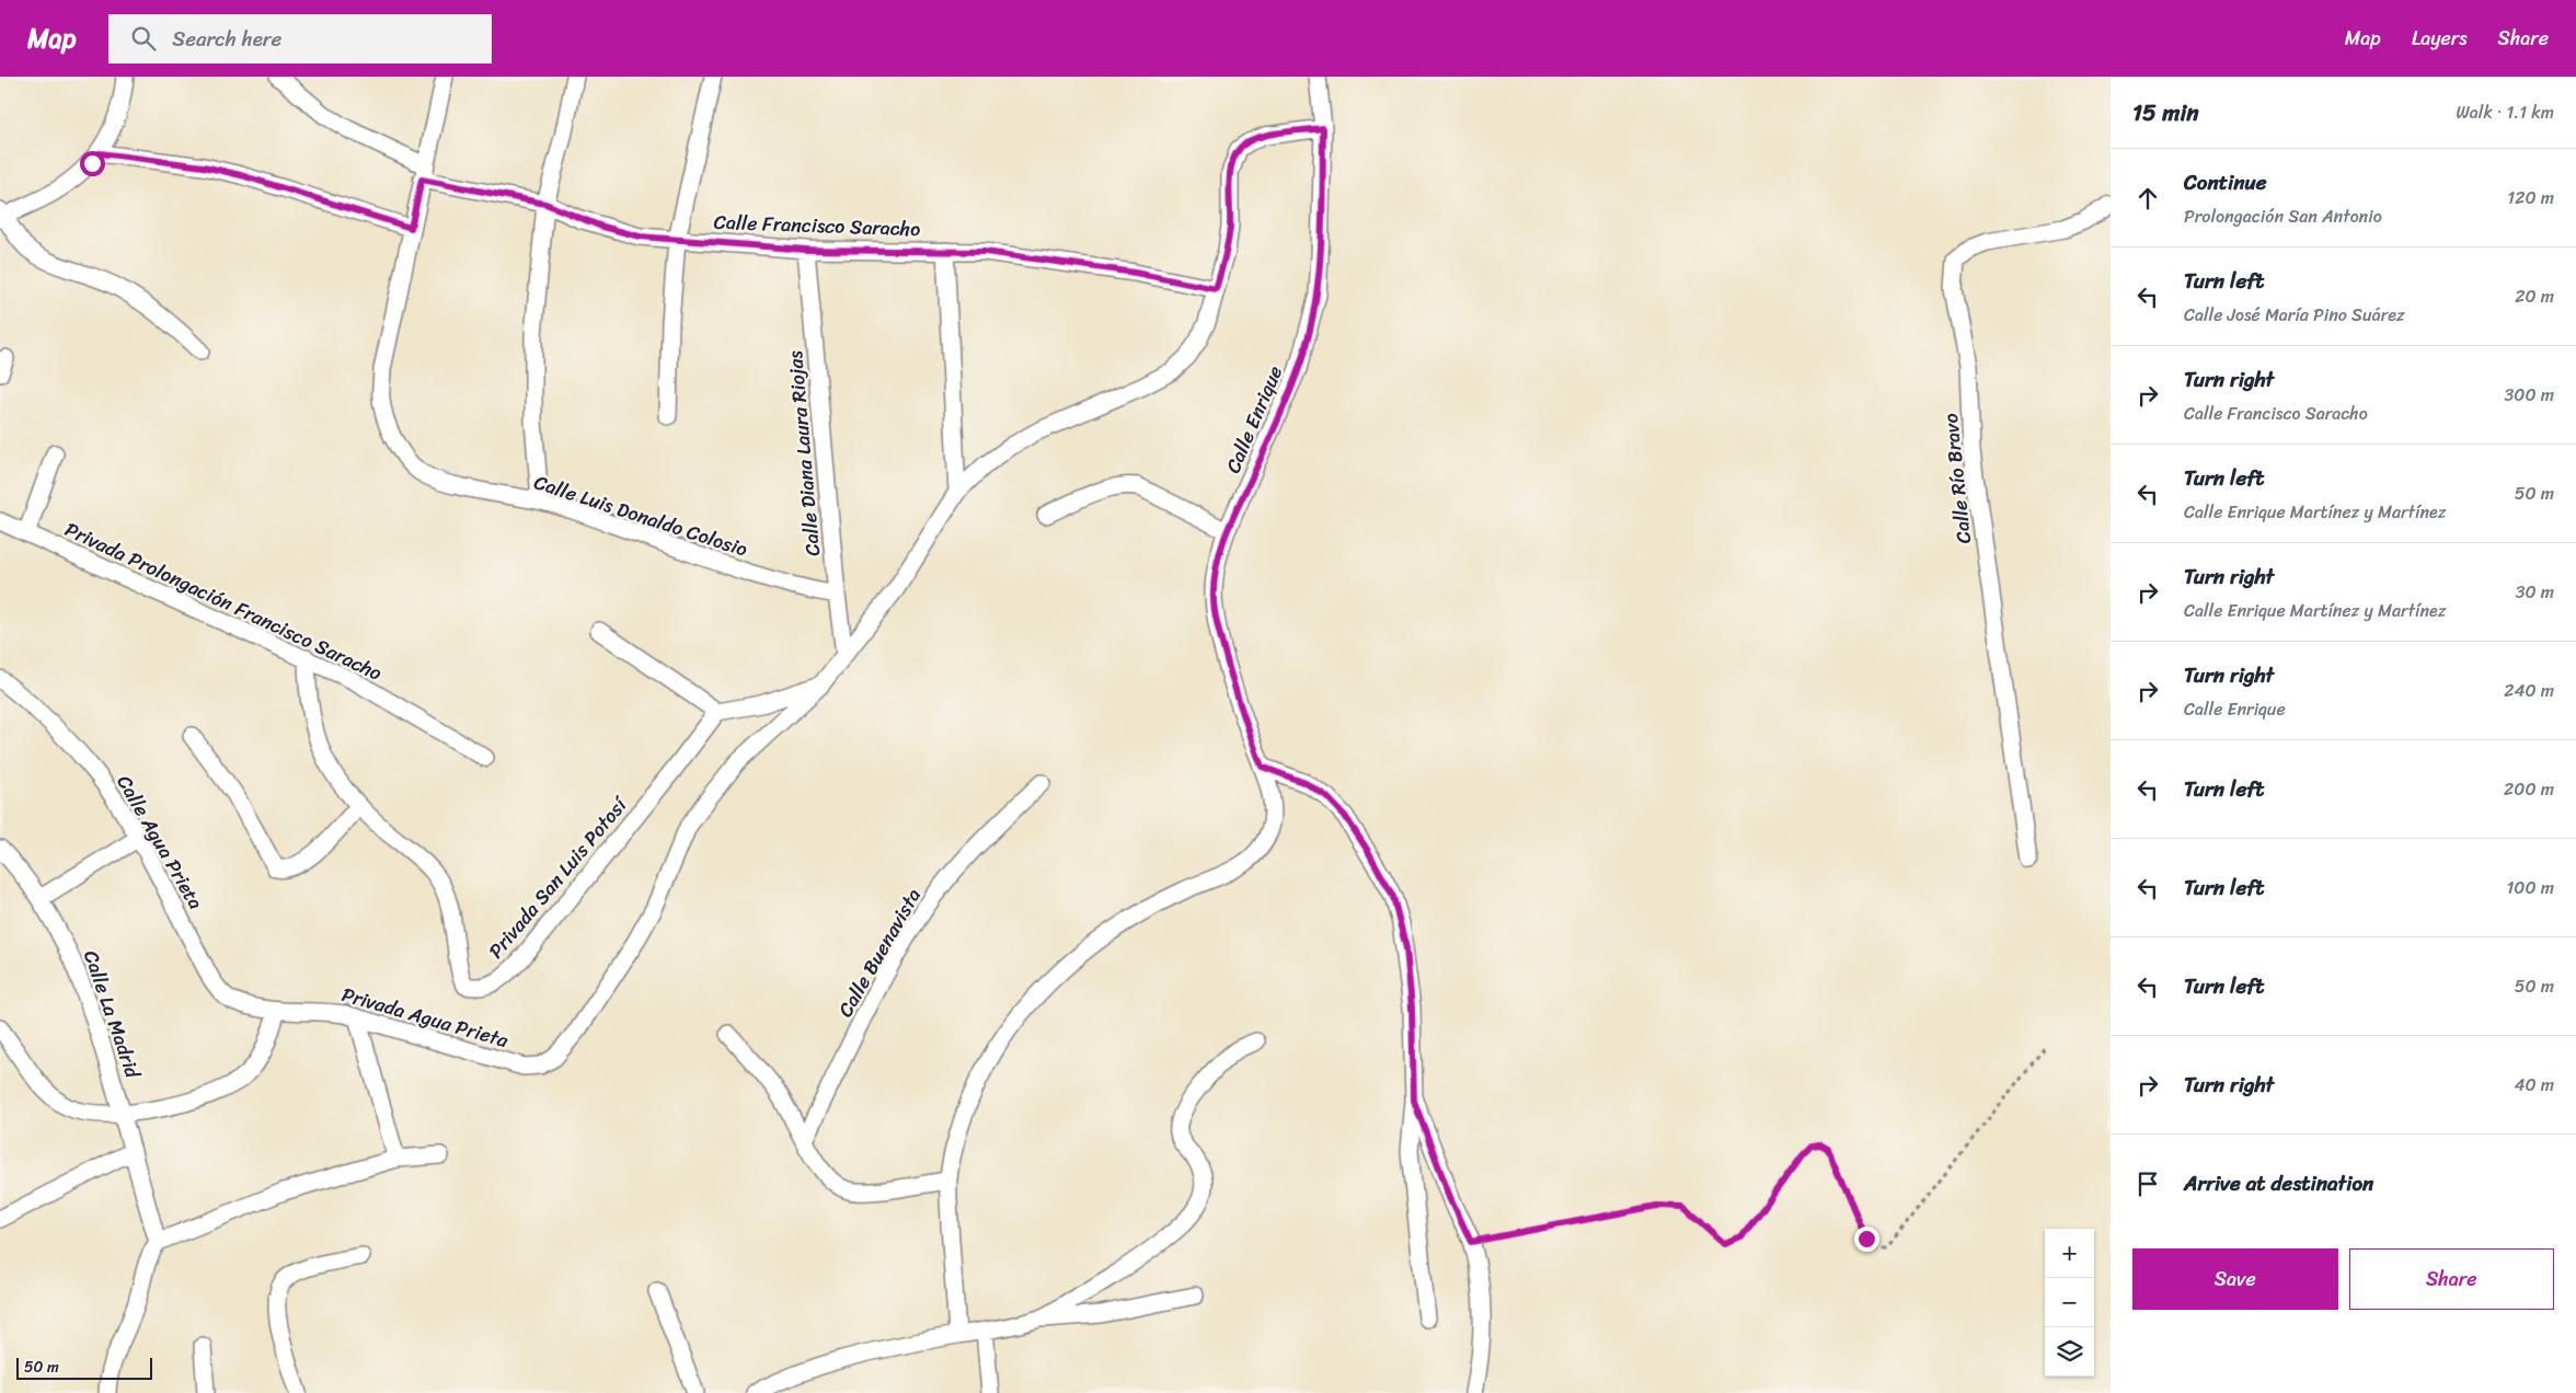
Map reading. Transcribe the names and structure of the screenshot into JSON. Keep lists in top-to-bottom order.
{
  "streets": {
    "street": [
      "Calle Francisco Saracho",
      "Calle Enrique",
      "Calle Diana Laura Riojas",
      "Calle Río Bravo",
      "Calle Luis Donaldo Colosio",
      "Privada Prolongación Francisco Saracho",
      "Calle Agua Prieta",
      "Privada San Luis Potosí",
      "Calle Buenavista",
      "Calle La Madrid",
      "Privada Agua Prieta"
    ]
  },
  "crossings": [
    ["Calle Francisco Saracho", "Calle Diana Laura Riojas"],
    ["Calle Francisco Saracho", "Calle Luis Donaldo Colosio"],
    ["Calle Diana Laura Riojas", "Calle Luis Donaldo Colosio"],
    ["Privada Prolongación Francisco Saracho", "Privada San Luis Potosí"],
    ["Calle Agua Prieta", "Privada Agua Prieta"]
  ],
  "scale_bar": "50 m",
  "page": {
    "header": "Map",
    "search": "Search here",
    "nav": ["Map", "Layers", "Share"],
    "heading": ["15 min", "Walk · 1.1 km"],
    "list": [
      ["Continue", "Prolongación San Antonio", "120 m"],
      ["Turn left", "Calle José María Pino Suárez", "20 m"],
      ["Turn right", "Calle Francisco Saracho", "300 m"],
      ["Turn left", "Calle Enrique Martínez y Martínez", "50 m"],
      ["Turn right", "Calle Enrique Martínez y Martínez", "30 m"],
      ["Turn right", "Calle Enrique", "240 m"],
      ["Turn left", "200 m"],
      ["Turn left", "100 m"],
      ["Turn left", "50 m"],
      ["Turn right", "40 m"],
      "Arrive at destination"
    ],
    "map_buttons": ["+", "−"],
    "buttons": ["Save", "Share"],
    "scale": "50 m"
  }
}
